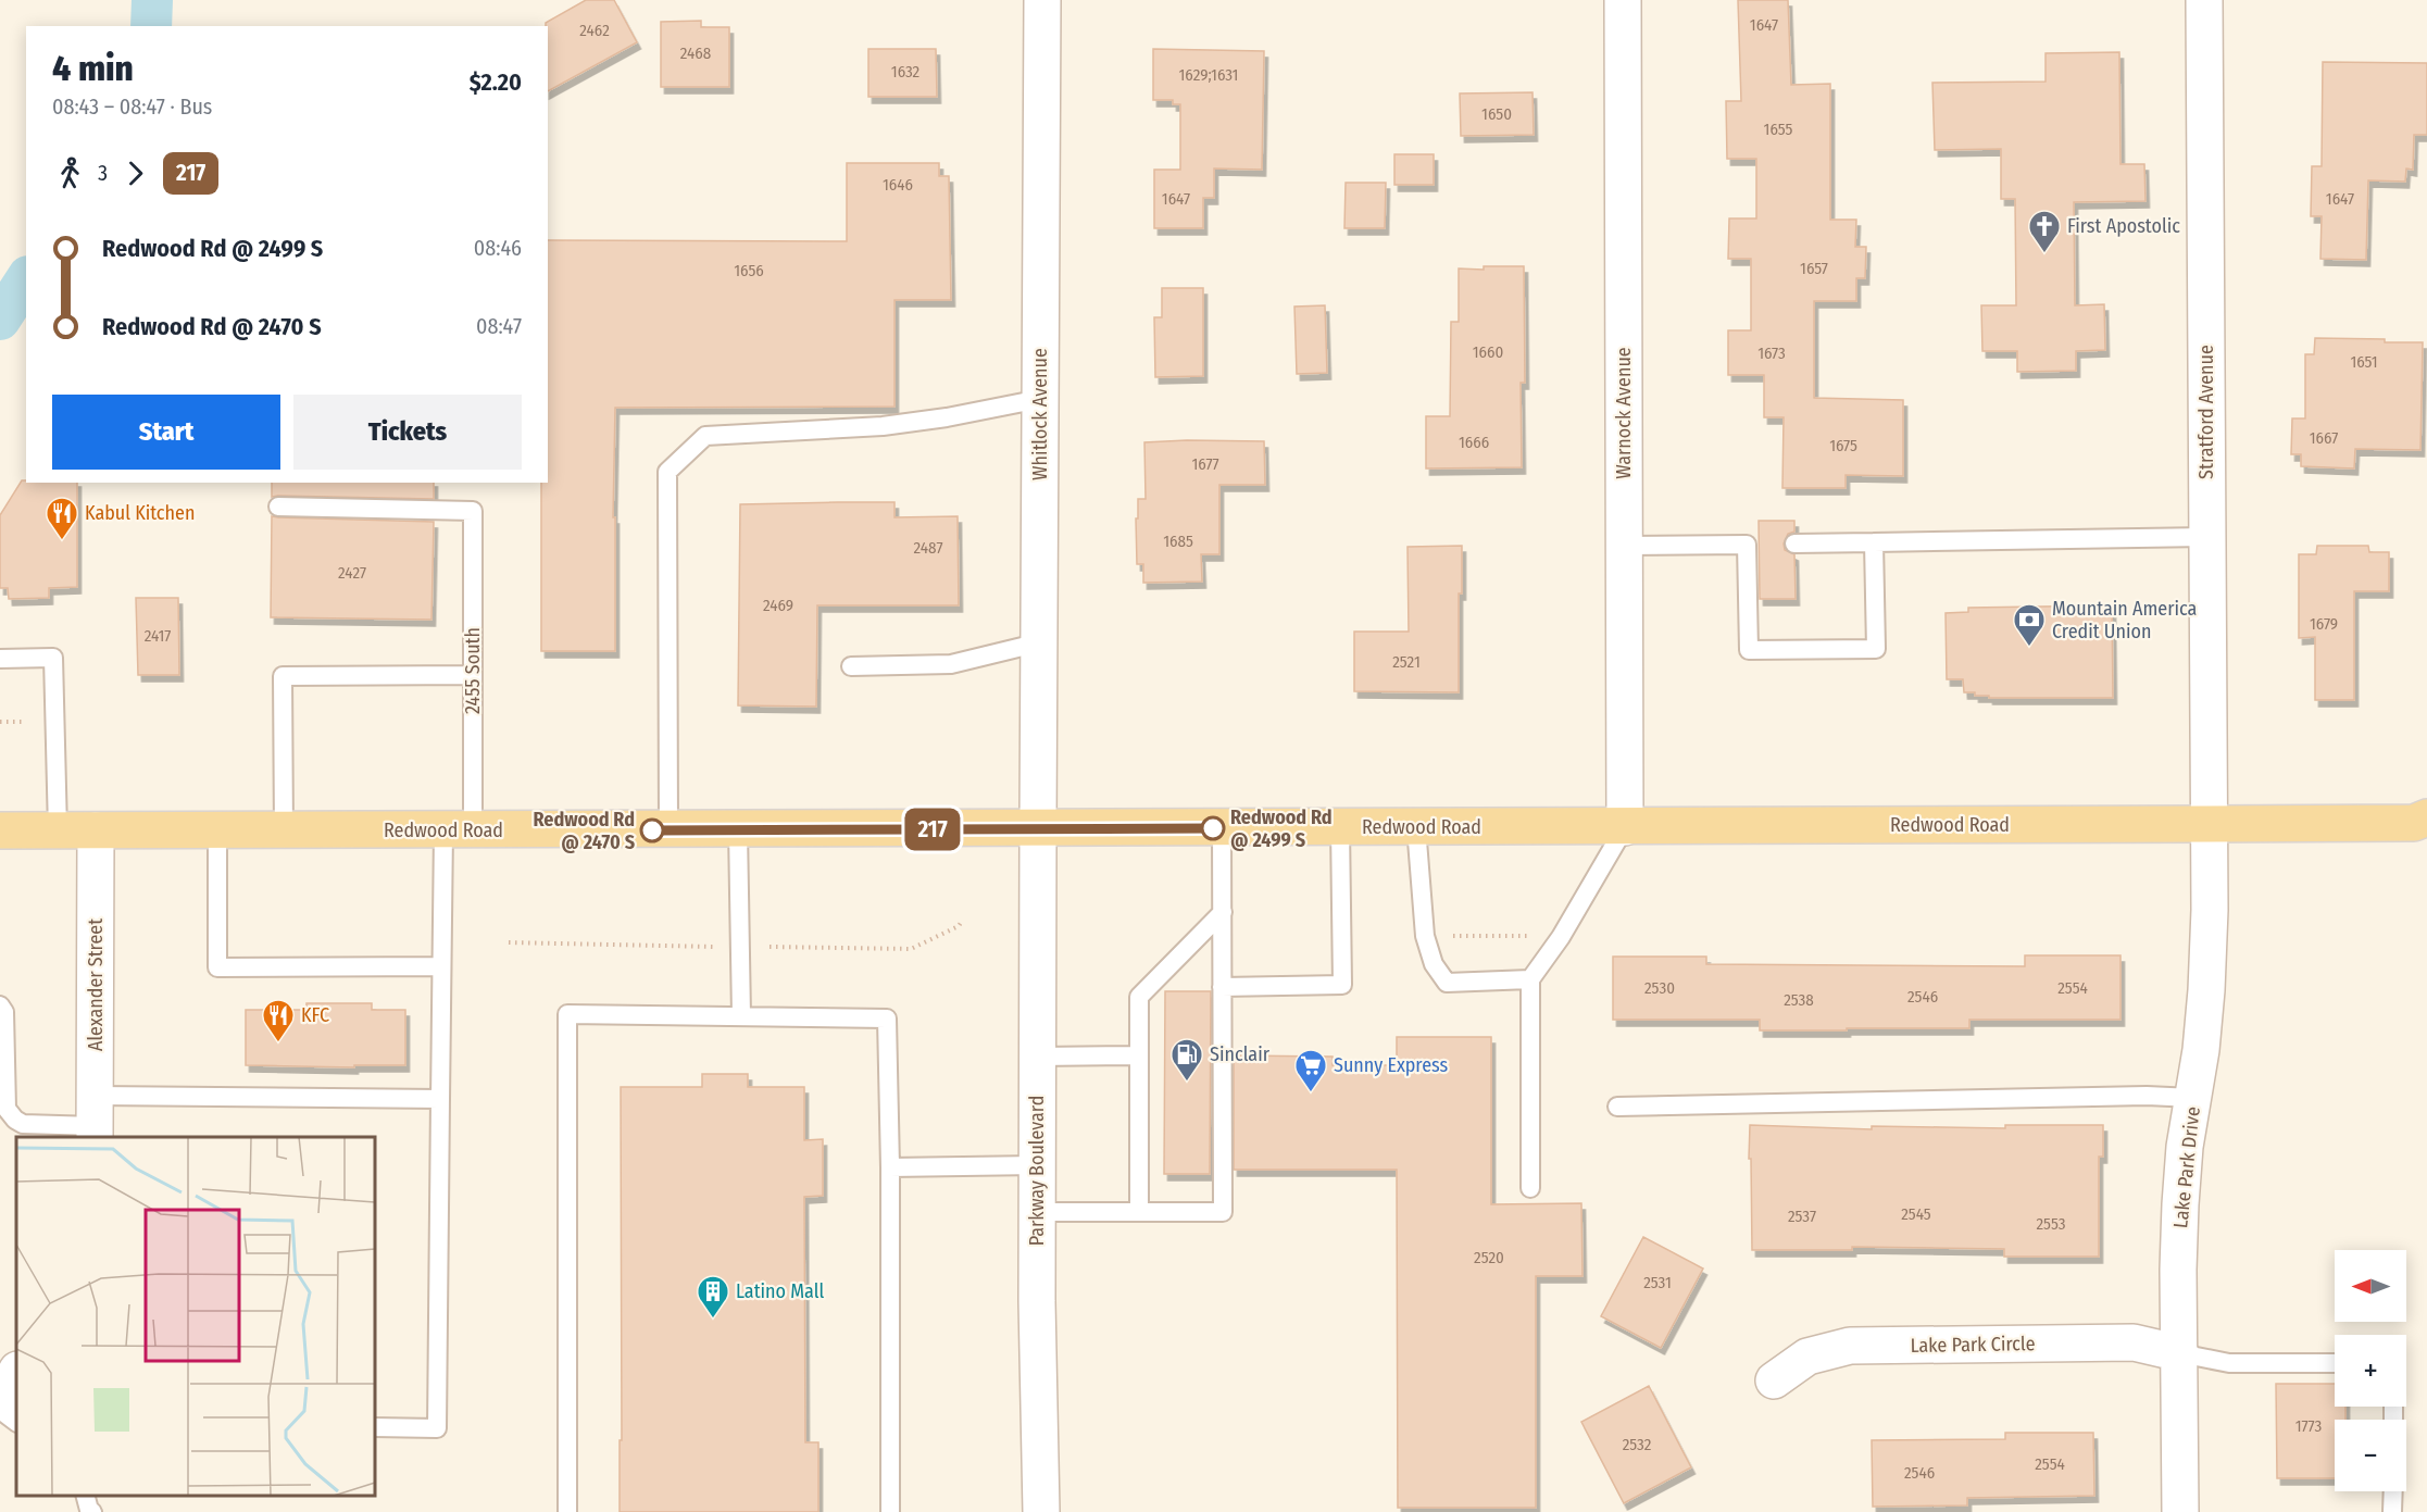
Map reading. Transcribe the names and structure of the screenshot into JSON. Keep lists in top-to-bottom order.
{
  "streets": {
    "main road": ["Redwood Road"],
    "street": [
      "Stratford Avenue",
      "Warnock Avenue",
      "Whitlock Avenue",
      "Alexander Street",
      "Lake Park Drive",
      "Parkway Boulevard",
      "Lake Park Circle"
    ],
    "lane": ["2455 South"]
  },
  "crossings": [
    ["Stratford Avenue", "Redwood Road"],
    ["Stratford Avenue", "Lake Park Drive"],
    ["Warnock Avenue", "Redwood Road"],
    ["Whitlock Avenue", "Redwood Road"],
    ["Whitlock Avenue", "Parkway Boulevard"],
    ["2455 South", "Redwood Road"],
    ["Redwood Road", "Alexander Street"],
    ["Redwood Road", "Lake Park Drive"],
    ["Redwood Road", "Parkway Boulevard"],
    ["Lake Park Drive", "Lake Park Circle"]
  ],
  "places": {
    "church": ["First Apostolic"],
    "restaurant": ["Kabul Kitchen", "KFC"],
    "bank": ["Mountain America Credit Union"],
    "other": ["Redwood Rd @ 2499 S", "Redwood Rd @ 2470 S"],
    "fuel station": ["Sinclair"],
    "supermarket": ["Sunny Express"],
    "building": ["Latino Mall"]
  },
  "lines": ["bus line 217"],
  "house_numbers": [
    "1647",
    "2462",
    "2468",
    "1632",
    "1629;1631",
    "1650",
    "1655",
    "1646",
    "1647",
    "1647",
    "1657",
    "1656",
    "1660",
    "1673",
    "1651",
    "1667",
    "1666",
    "1675",
    "1677",
    "1685",
    "2487",
    "2427",
    "2469",
    "1679",
    "2417",
    "2521",
    "2530",
    "2554",
    "2546",
    "2538",
    "2545",
    "2537",
    "2553",
    "2520",
    "2531",
    "1773",
    "2532",
    "2554",
    "2546"
  ],
  "north": "left",
  "page": {
    "on_map": "217",
    "heading": ["4 min", "08:43 – 08:47 · Bus", "$2.20"],
    "legs": ["3", "217"],
    "list": [
      {
        "name": "Redwood Rd @ 2499 S",
        "value": "08:46"
      },
      {
        "name": "Redwood Rd @ 2470 S",
        "value": "08:47"
      }
    ],
    "buttons": ["Start", "Tickets"],
    "map_buttons": ["+", "−"]
  }
}
